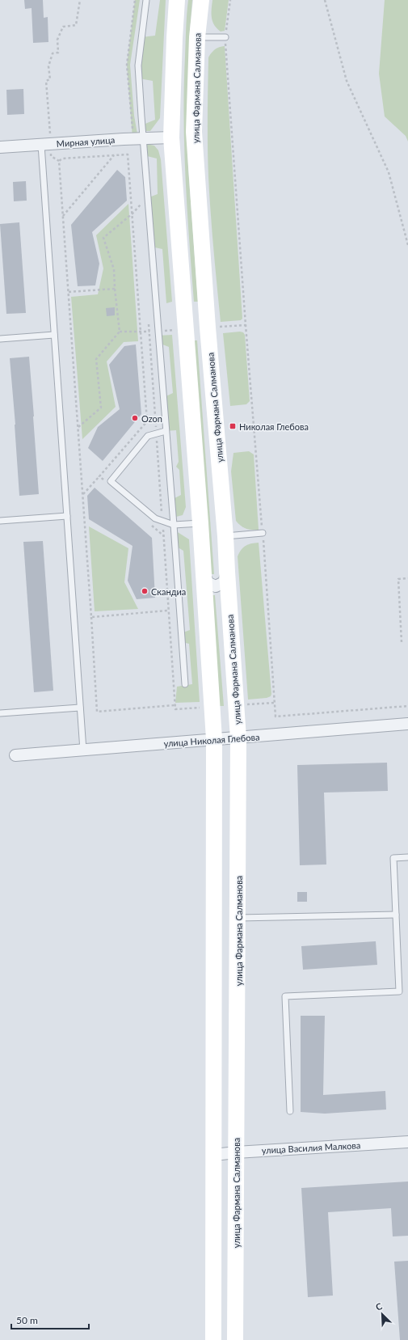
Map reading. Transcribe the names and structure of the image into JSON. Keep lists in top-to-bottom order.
{
  "streets": {
    "street": [
      "улица Фармана Салманова",
      "Мирная улица",
      "улица Николая Глебова",
      "улица Василия Малкова"
    ]
  },
  "crossings": [
    ["улица Фармана Салманова", "улица Николая Глебова"],
    ["улица Фармана Салманова", "улица Василия Малкова"]
  ],
  "places": {
    "other": ["Ozon", "Скандиа"],
    "transit": ["Николая Глебова"]
  },
  "scale_bar": "50 m",
  "north": "top left"
}
